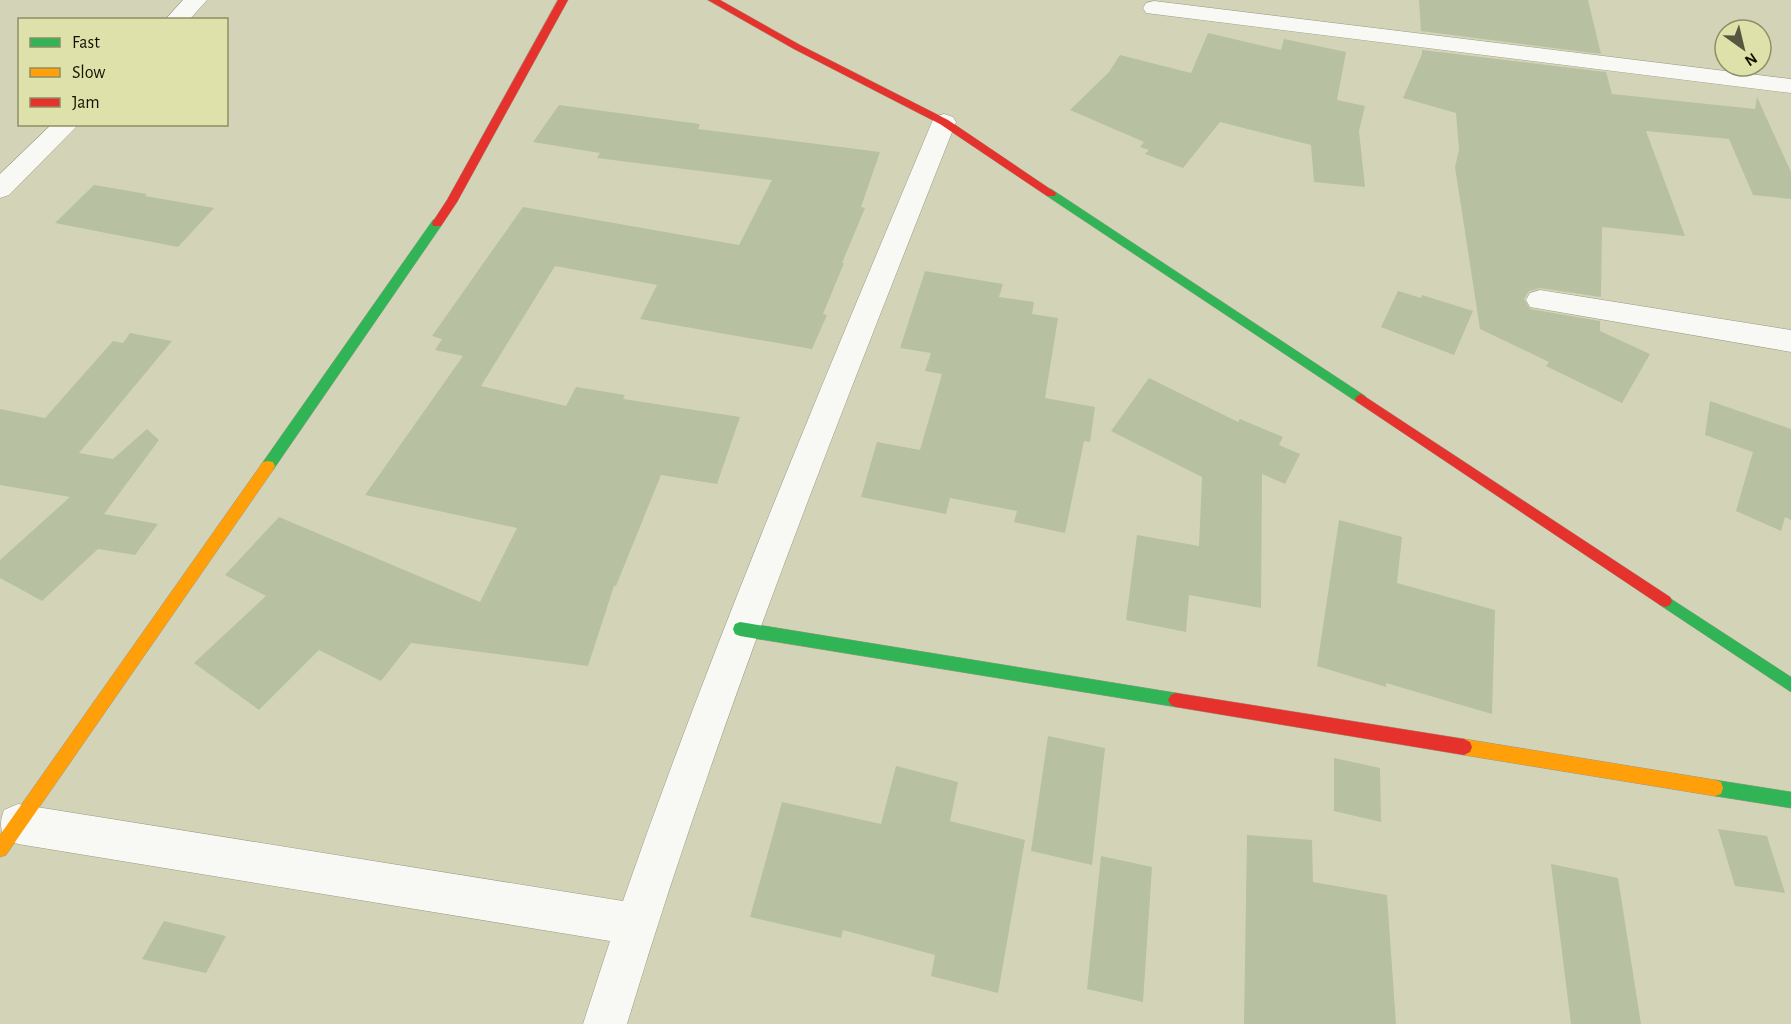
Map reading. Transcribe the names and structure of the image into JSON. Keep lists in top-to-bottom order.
{
  "legend": ["Fast", "Slow", "Jam"],
  "north": "bottom right"
}
